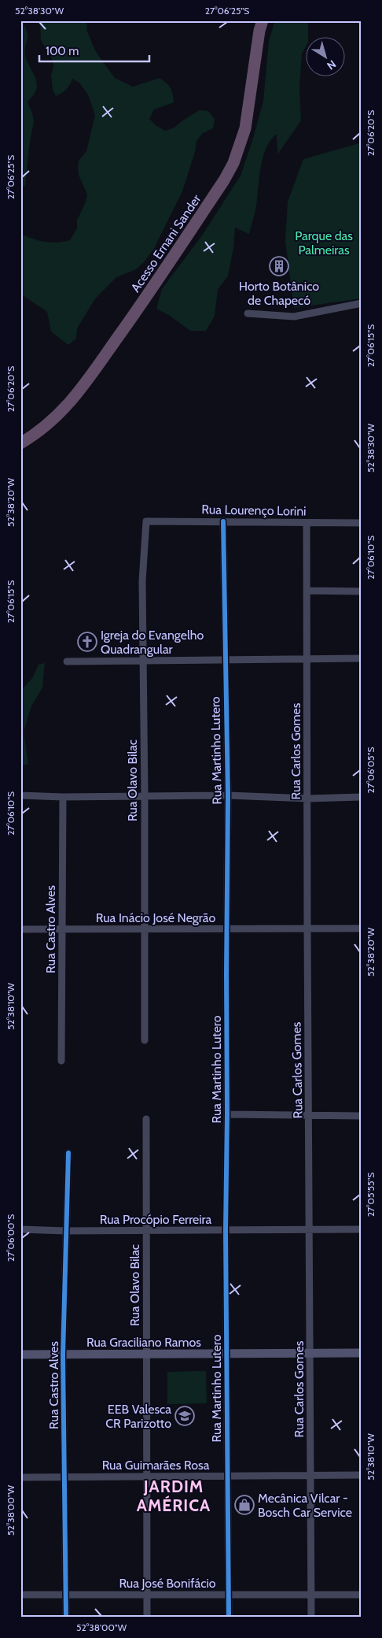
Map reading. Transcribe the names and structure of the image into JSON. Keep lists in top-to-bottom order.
{
  "streets": {
    "highway": ["Acesso Ernani Sander"],
    "street": [
      "Rua Lourenço Lorini",
      "Rua Martinho Lutero",
      "Rua Carlos Gomes",
      "Rua Olavo Bilac",
      "Rua Inácio José Negrão",
      "Rua Castro Alves",
      "Rua Procópio Ferreira",
      "Rua Graciliano Ramos",
      "Rua Guimarães Rosa",
      "Rua José Bonifácio"
    ]
  },
  "crossings": [
    ["Rua Lourenço Lorini", "Rua Martinho Lutero"],
    ["Rua Lourenço Lorini", "Rua Carlos Gomes"],
    ["Rua Lourenço Lorini", "Rua Olavo Bilac"],
    ["Rua Martinho Lutero", "Rua Inácio José Negrão"],
    ["Rua Martinho Lutero", "Rua Procópio Ferreira"],
    ["Rua Martinho Lutero", "Rua Graciliano Ramos"],
    ["Rua Martinho Lutero", "Rua Guimarães Rosa"],
    ["Rua Martinho Lutero", "Rua José Bonifácio"],
    ["Rua Carlos Gomes", "Rua Inácio José Negrão"],
    ["Rua Carlos Gomes", "Rua Procópio Ferreira"],
    ["Rua Carlos Gomes", "Rua Graciliano Ramos"],
    ["Rua Carlos Gomes", "Rua Guimarães Rosa"],
    ["Rua Carlos Gomes", "Rua José Bonifácio"],
    ["Rua Olavo Bilac", "Rua Inácio José Negrão"],
    ["Rua Olavo Bilac", "Rua Procópio Ferreira"],
    ["Rua Olavo Bilac", "Rua Graciliano Ramos"],
    ["Rua Olavo Bilac", "Rua Guimarães Rosa"],
    ["Rua Olavo Bilac", "Rua José Bonifácio"],
    ["Rua Inácio José Negrão", "Rua Castro Alves"],
    ["Rua Castro Alves", "Rua Procópio Ferreira"],
    ["Rua Castro Alves", "Rua Graciliano Ramos"],
    ["Rua Castro Alves", "Rua Guimarães Rosa"],
    ["Rua Castro Alves", "Rua José Bonifácio"]
  ],
  "districts": ["JARDIM AMÉRICA"],
  "parks": ["Parque das Palmeiras"],
  "places": {
    "building": ["Horto Botânico de Chapecó"],
    "church": ["Igreja do Evangelho Quadrangular"],
    "school or university": ["EEB Valesca CR Parizotto"],
    "shop": ["Mecânica Vilcar - Bosch Car Service"]
  },
  "scale_bar": "100 m",
  "north": "bottom right",
  "coordinates": [
    "52°38'30\"W",
    "27°06'25\"S",
    "27°06'20\"S",
    "27°06'15\"S",
    "52°38'20\"W",
    "27°06'10\"S",
    "27°06'05\"S",
    "52°38'10\"W",
    "27°05'55\"S",
    "27°06'00\"S",
    "52°38'00\"W"
  ]
}
